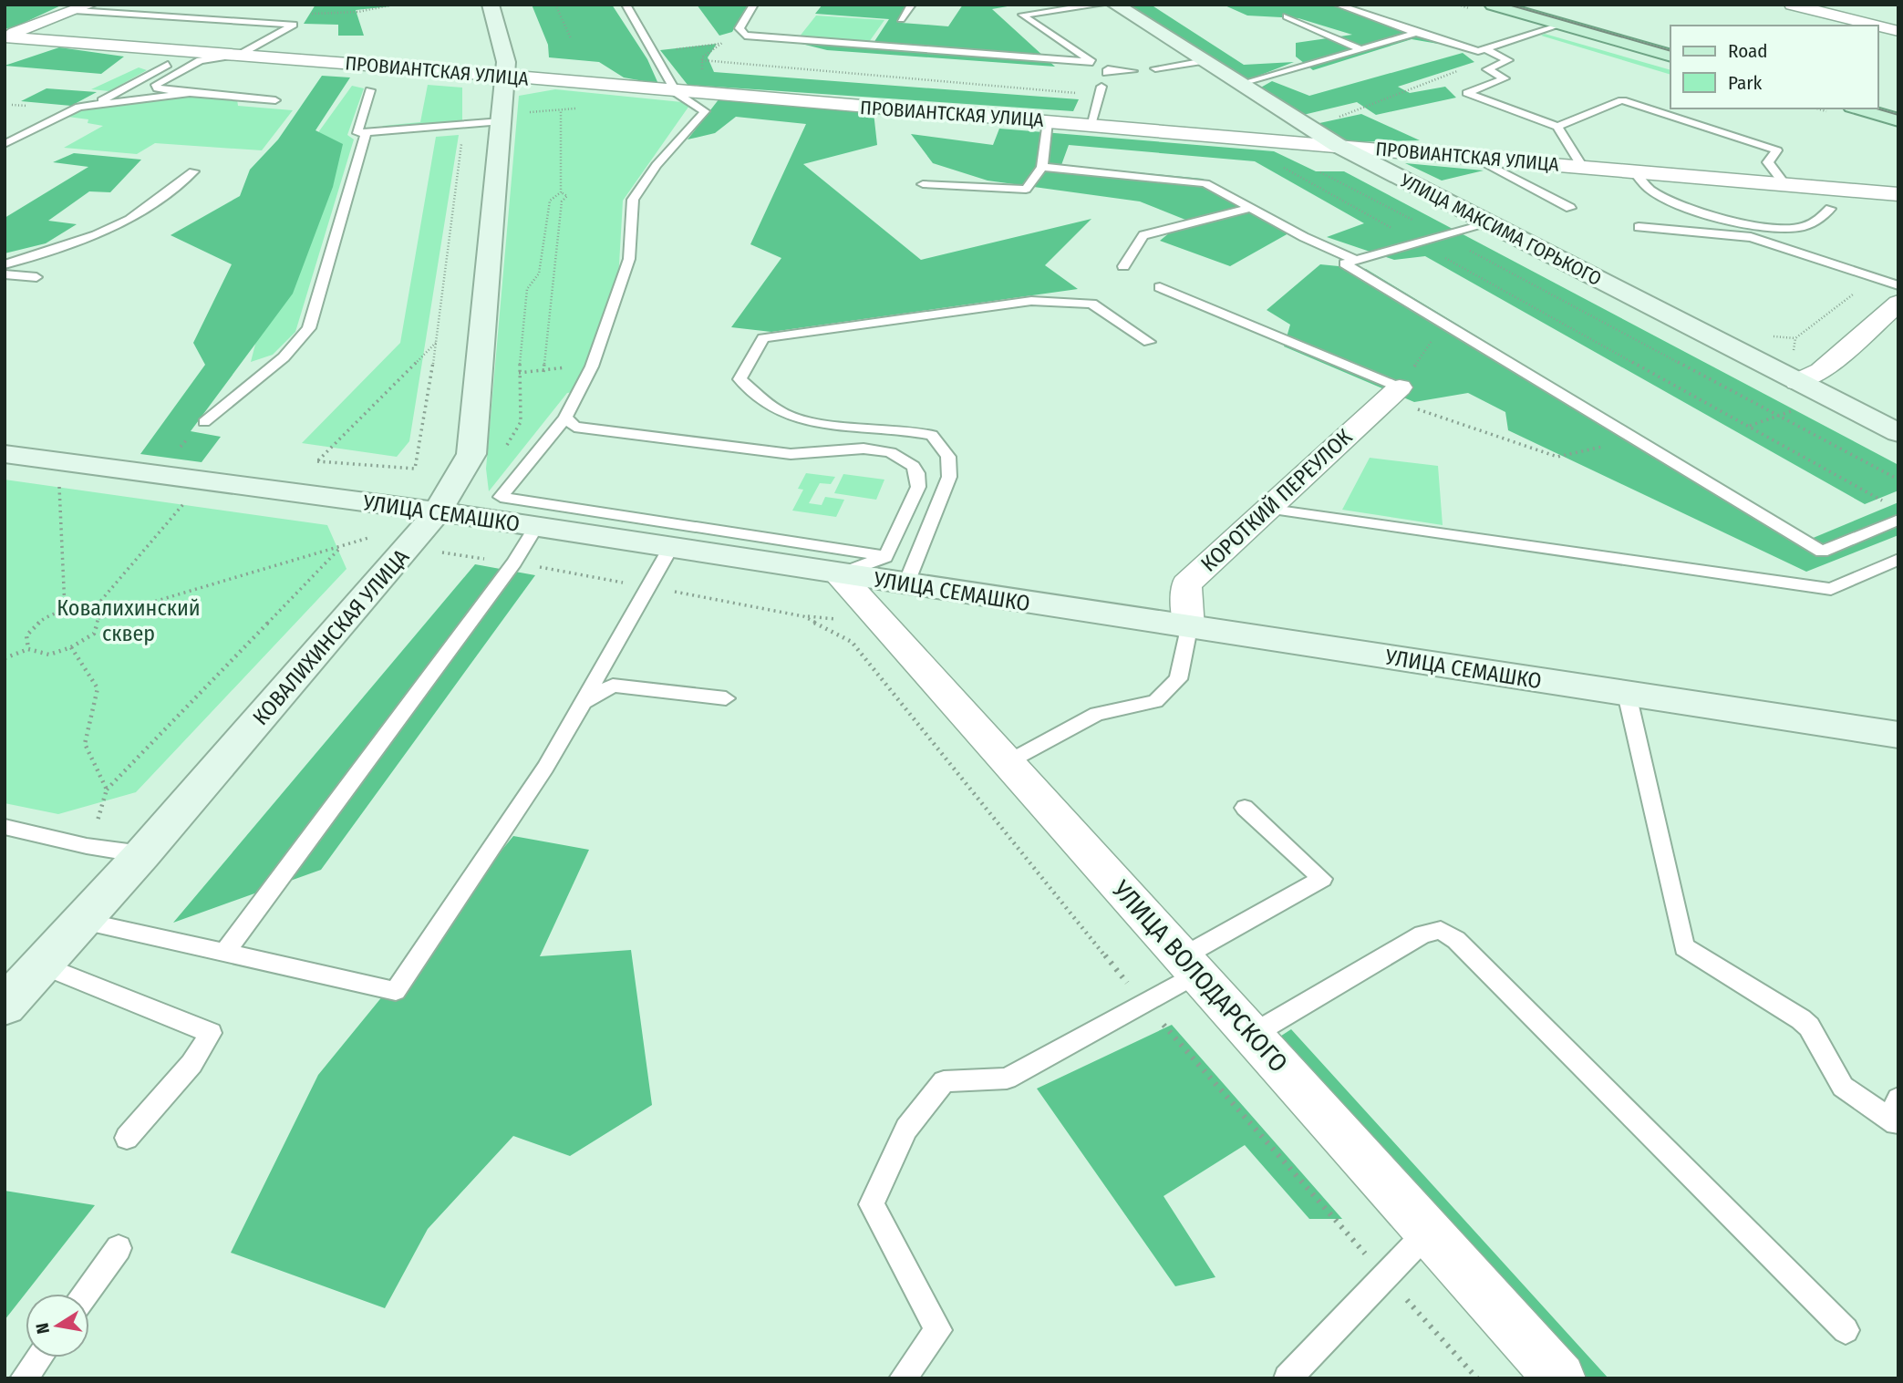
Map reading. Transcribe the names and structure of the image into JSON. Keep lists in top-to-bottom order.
{
  "streets": {
    "street": [
      "ПРОВИАНТСКАЯ УЛИЦА",
      "УЛИЦА МАКСИМА ГОРЬКОГО",
      "КОРОТКИЙ ПЕРЕУЛОК",
      "УЛИЦА СЕМАШКО",
      "КОВАЛИХИНСКАЯ УЛИЦА",
      "УЛИЦА ВОЛОДАРСКОГО"
    ]
  },
  "crossings": [
    ["ПРОВИАНТСКАЯ УЛИЦА", "УЛИЦА МАКСИМА ГОРЬКОГО"],
    ["ПРОВИАНТСКАЯ УЛИЦА", "КОВАЛИХИНСКАЯ УЛИЦА"],
    ["КОРОТКИЙ ПЕРЕУЛОК", "УЛИЦА СЕМАШКО"],
    ["УЛИЦА СЕМАШКО", "КОВАЛИХИНСКАЯ УЛИЦА"],
    ["УЛИЦА СЕМАШКО", "УЛИЦА ВОЛОДАРСКОГО"]
  ],
  "parks": ["Ковалихинский сквер"],
  "legend": ["Road", "Park"],
  "north": "left"
}
